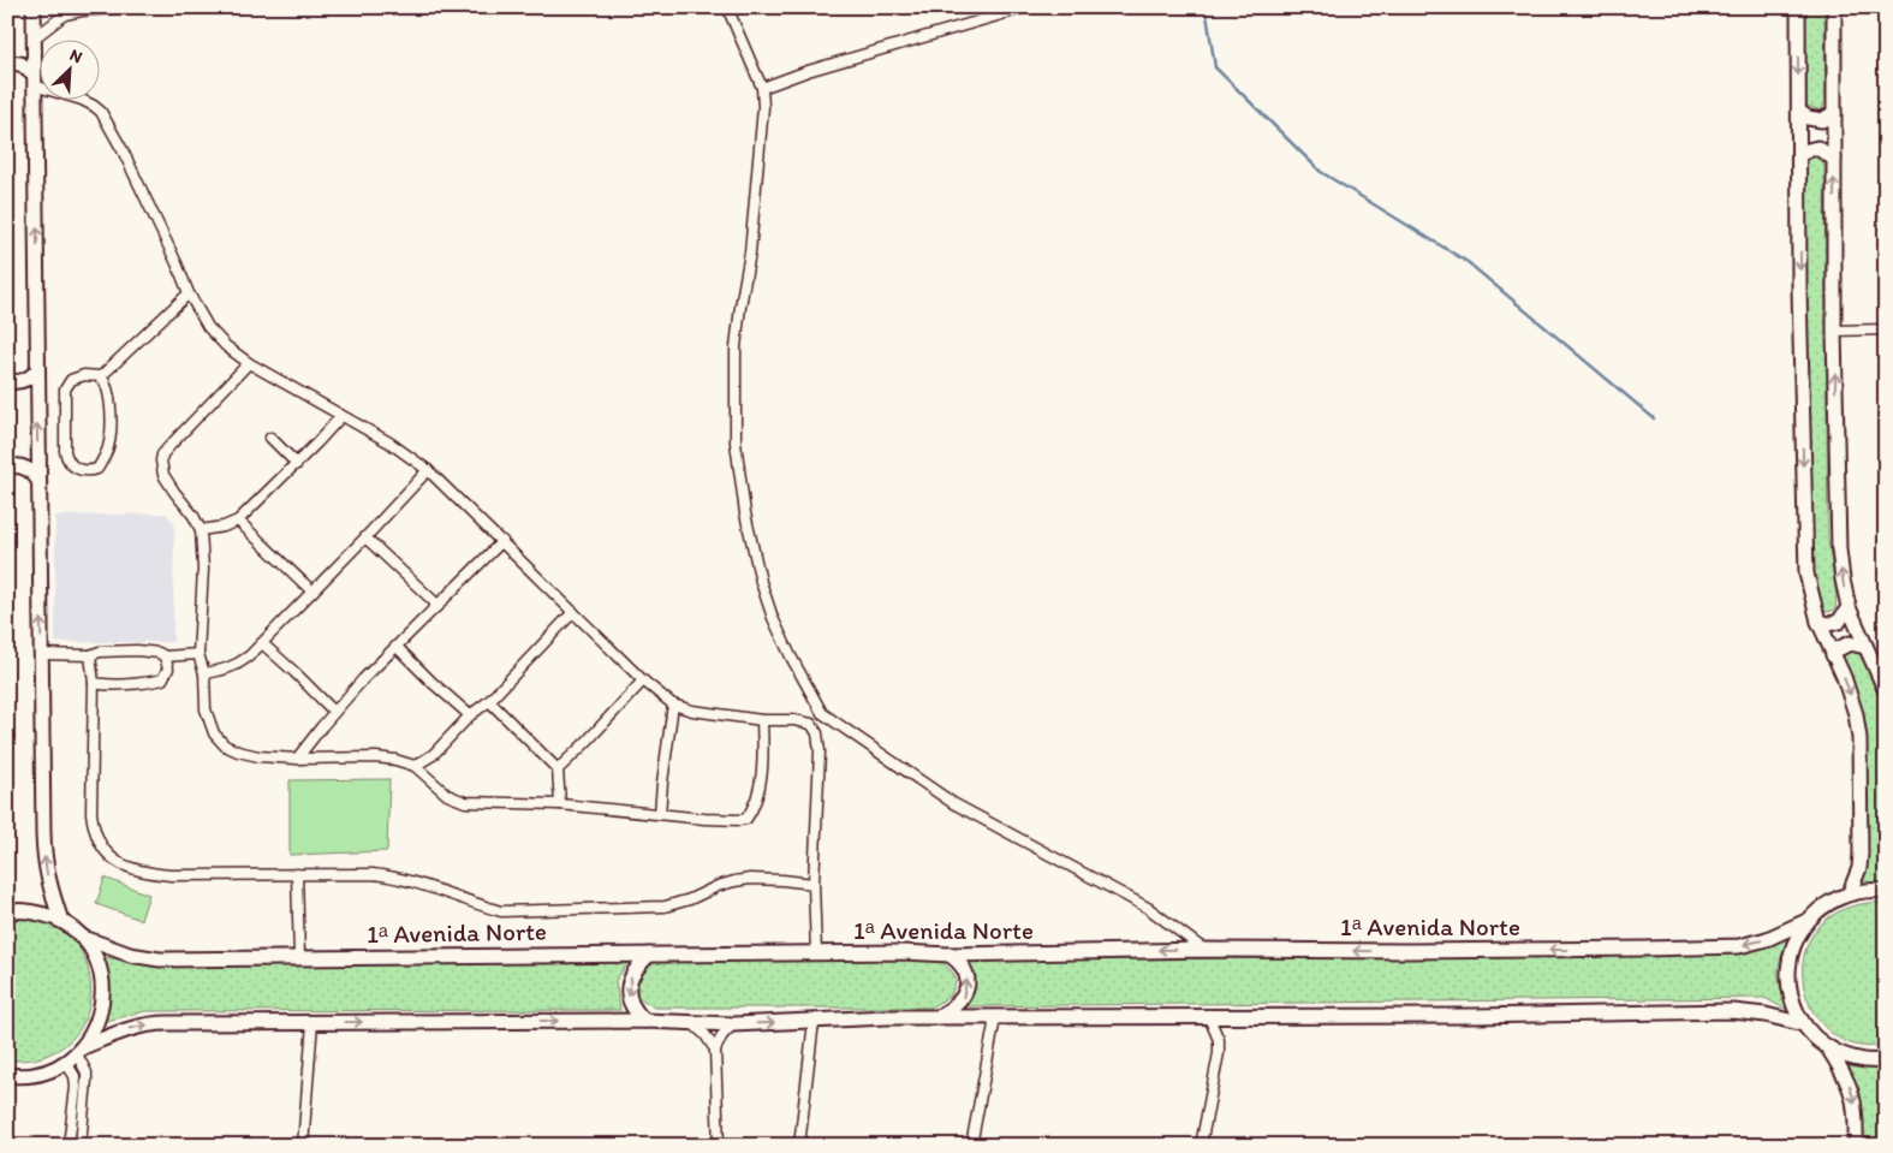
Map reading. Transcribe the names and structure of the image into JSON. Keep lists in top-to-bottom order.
{
  "streets": {
    "main road": ["1ᵃ Avenida Norte"]
  },
  "north": "top right"
}
